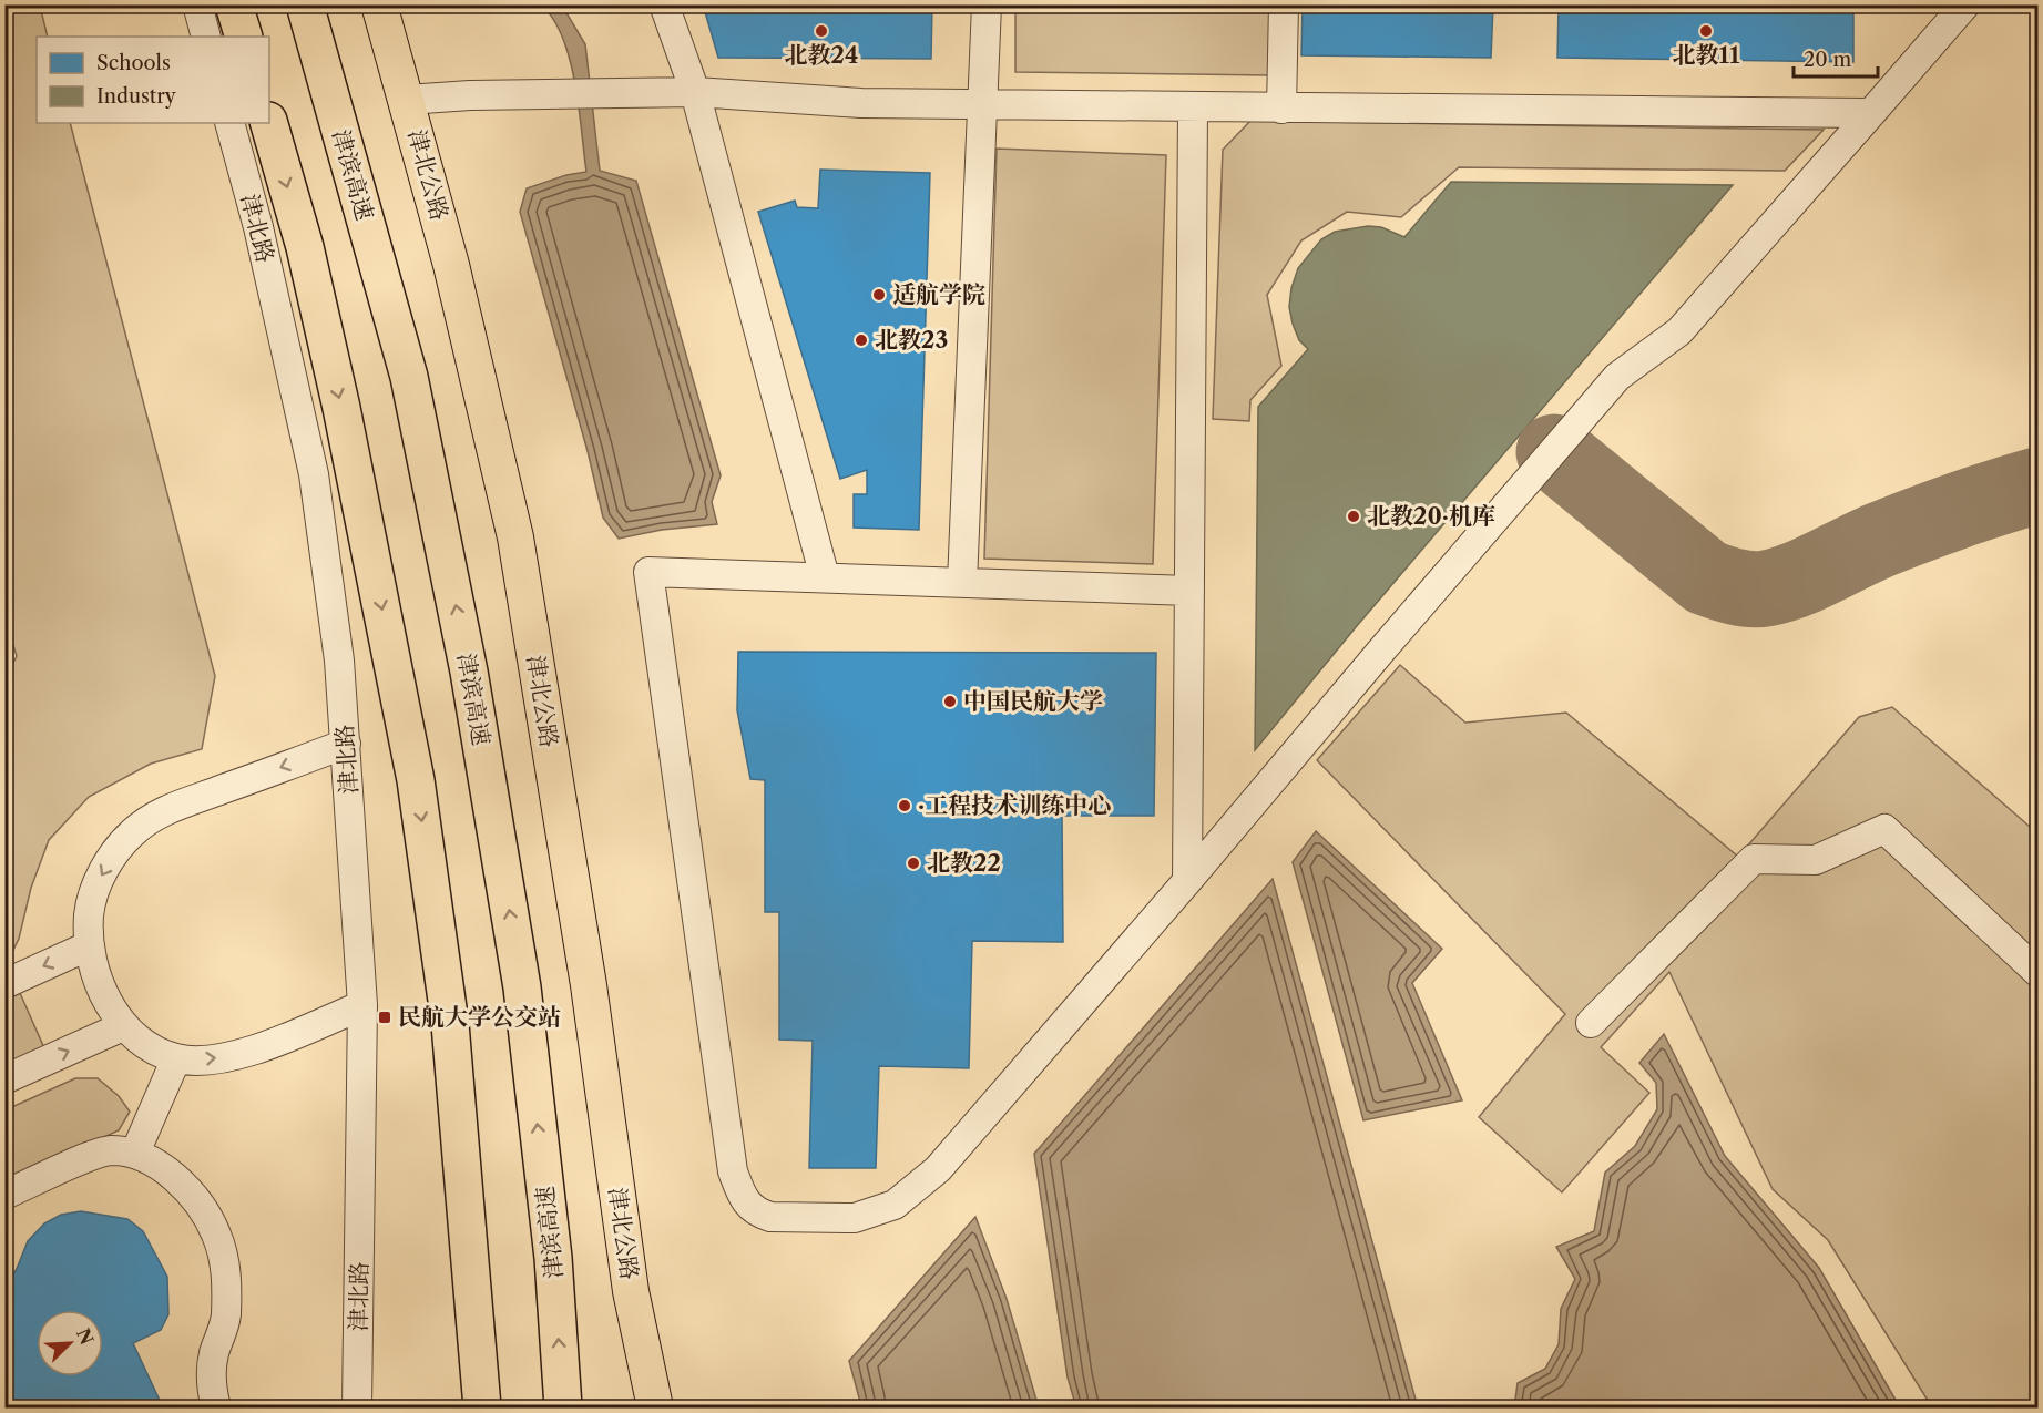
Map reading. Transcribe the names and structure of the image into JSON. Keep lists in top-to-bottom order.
{
  "streets": {
    "highway": ["津滨高速"],
    "main road": ["津北公路"],
    "street": ["津北路"]
  },
  "places": {
    "other": [
      "北教24",
      "北教11",
      "适航学院",
      "北教23",
      "北教20·机库",
      "中国民航大学",
      "·工程技术训练中心",
      "北教22"
    ],
    "transit": ["民航大学公交站"]
  },
  "legend": ["Schools", "Industry"],
  "scale_bar": "20 m",
  "north": "top right"
}
